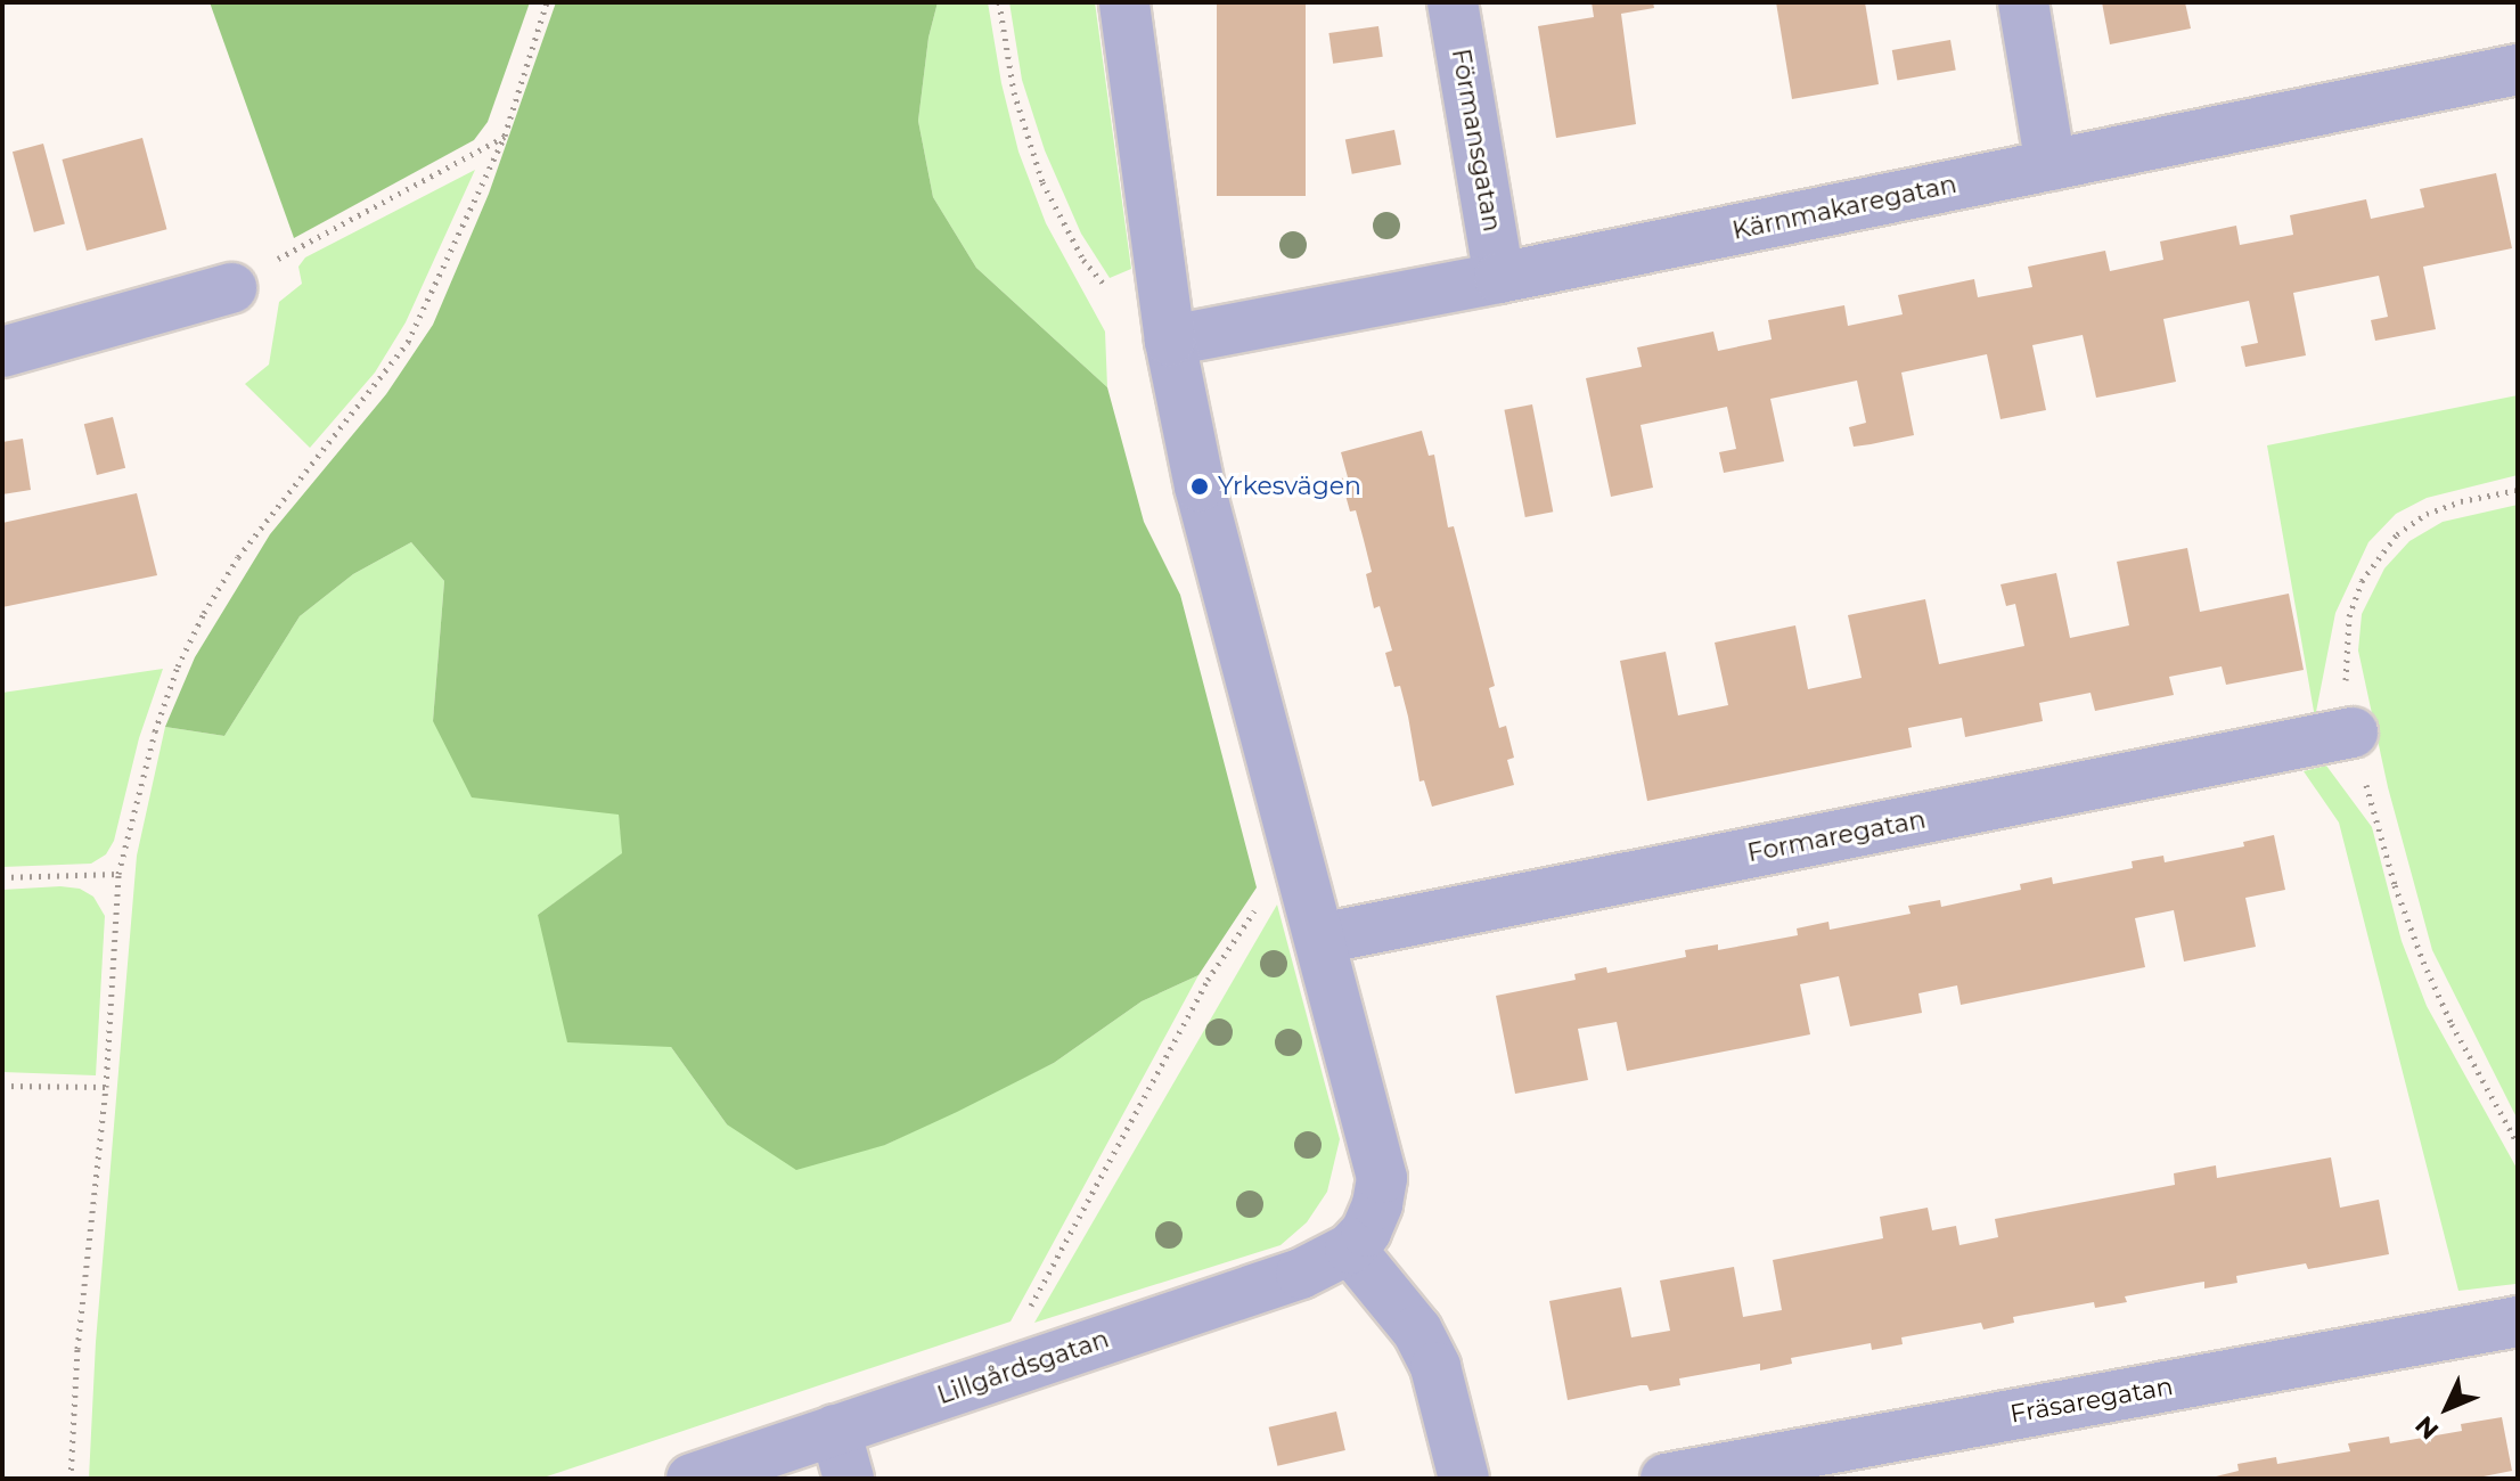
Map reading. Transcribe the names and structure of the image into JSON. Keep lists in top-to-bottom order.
{
  "streets": {
    "street": [
      "Förmansgatan",
      "Kärnmakaregatan",
      "Formaregatan",
      "Lillgårdsgatan",
      "Fräsaregatan"
    ]
  },
  "crossings": [
    ["Förmansgatan", "Kärnmakaregatan"]
  ],
  "places": ["Yrkesvägen"],
  "north": "bottom left"
}
